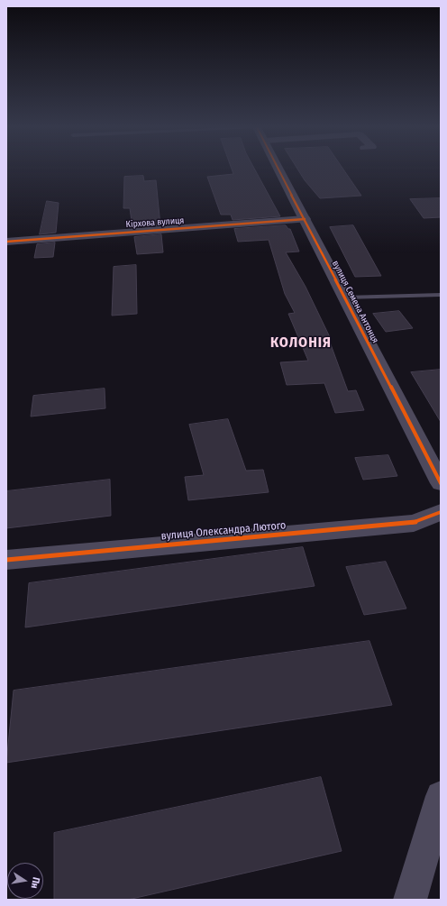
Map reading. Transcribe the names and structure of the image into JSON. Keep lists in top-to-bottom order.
{
  "streets": {
    "street": ["Кірхова вулиця", "вулиця Семена Антонця", "вулиця Олександра Лютого"]
  },
  "crossings": [
    ["Кірхова вулиця", "вулиця Семена Антонця"]
  ],
  "districts": ["КОЛОНІЯ"],
  "north": "right"
}
